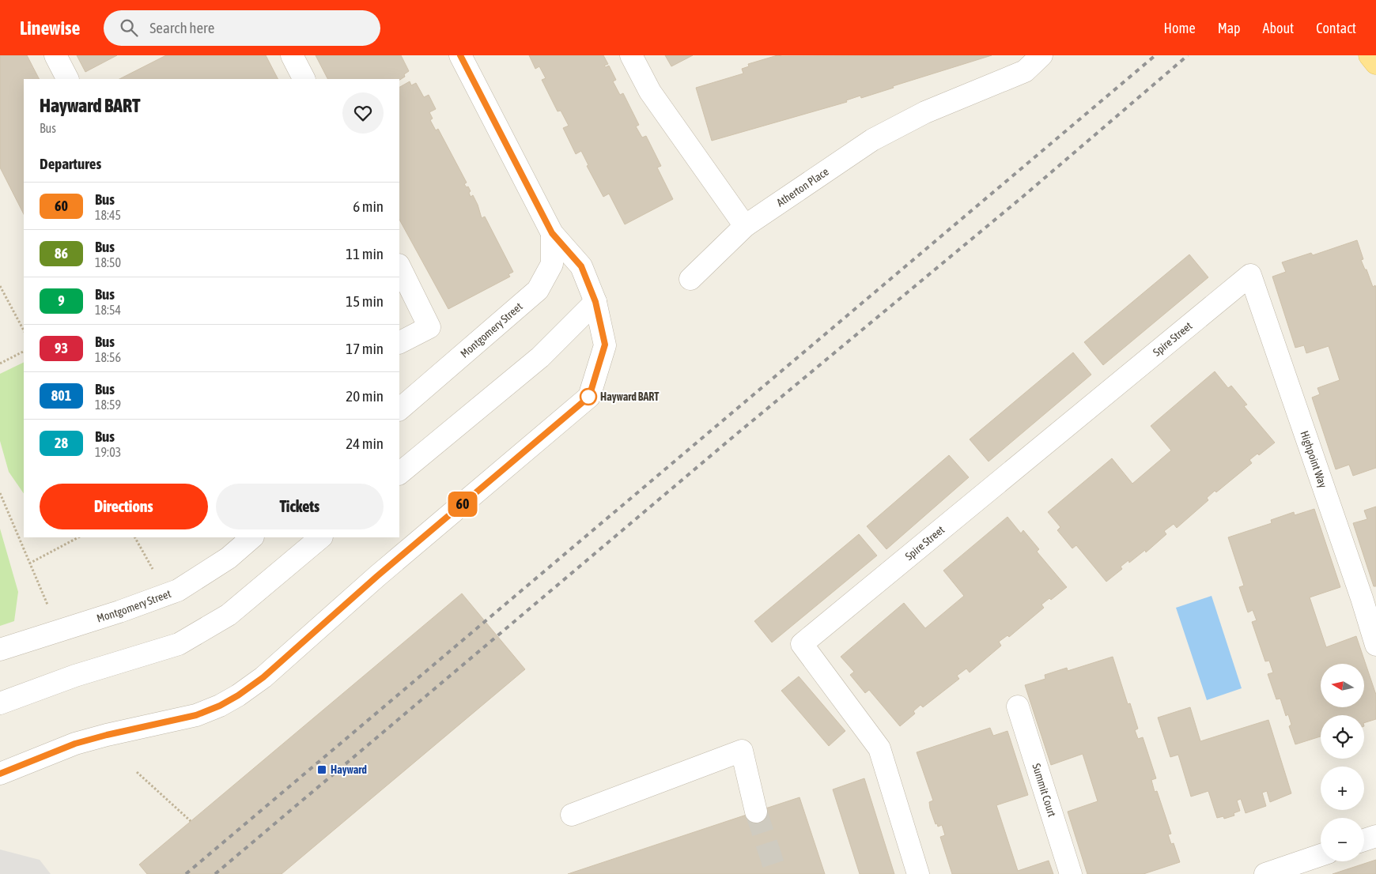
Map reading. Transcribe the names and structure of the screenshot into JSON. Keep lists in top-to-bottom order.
{
  "streets": {
    "street": [
      "Atherton Place",
      "Montgomery Street",
      "Spire Street",
      "Highpoint Way",
      "Summit Court"
    ]
  },
  "crossings": [
    ["Spire Street", "Highpoint Way"]
  ],
  "places": {
    "other": ["Hayward BART"],
    "transit": ["Hayward"]
  },
  "lines": ["bus line 60"],
  "north": "left",
  "page": {
    "header": "Linewise",
    "search": "Search here",
    "nav": [
      "Home",
      "Map",
      "About",
      "Contact"
    ],
    "on_map": "60",
    "heading": [
      ["Hayward BART", "Bus"],
      "Departures"
    ],
    "list": [
      {
        "mark": "60",
        "name": "Bus",
        "note": "18:45",
        "value": "6 min"
      },
      {
        "mark": "86",
        "name": "Bus",
        "note": "18:50",
        "value": "11 min"
      },
      {
        "mark": "9",
        "name": "Bus",
        "note": "18:54",
        "value": "15 min"
      },
      {
        "mark": "93",
        "name": "Bus",
        "note": "18:56",
        "value": "17 min"
      },
      {
        "mark": "801",
        "name": "Bus",
        "note": "18:59",
        "value": "20 min"
      },
      {
        "mark": "28",
        "name": "Bus",
        "note": "19:03",
        "value": "24 min"
      }
    ],
    "buttons": ["Directions", "Tickets"],
    "map_buttons": ["+", "−"]
  }
}
